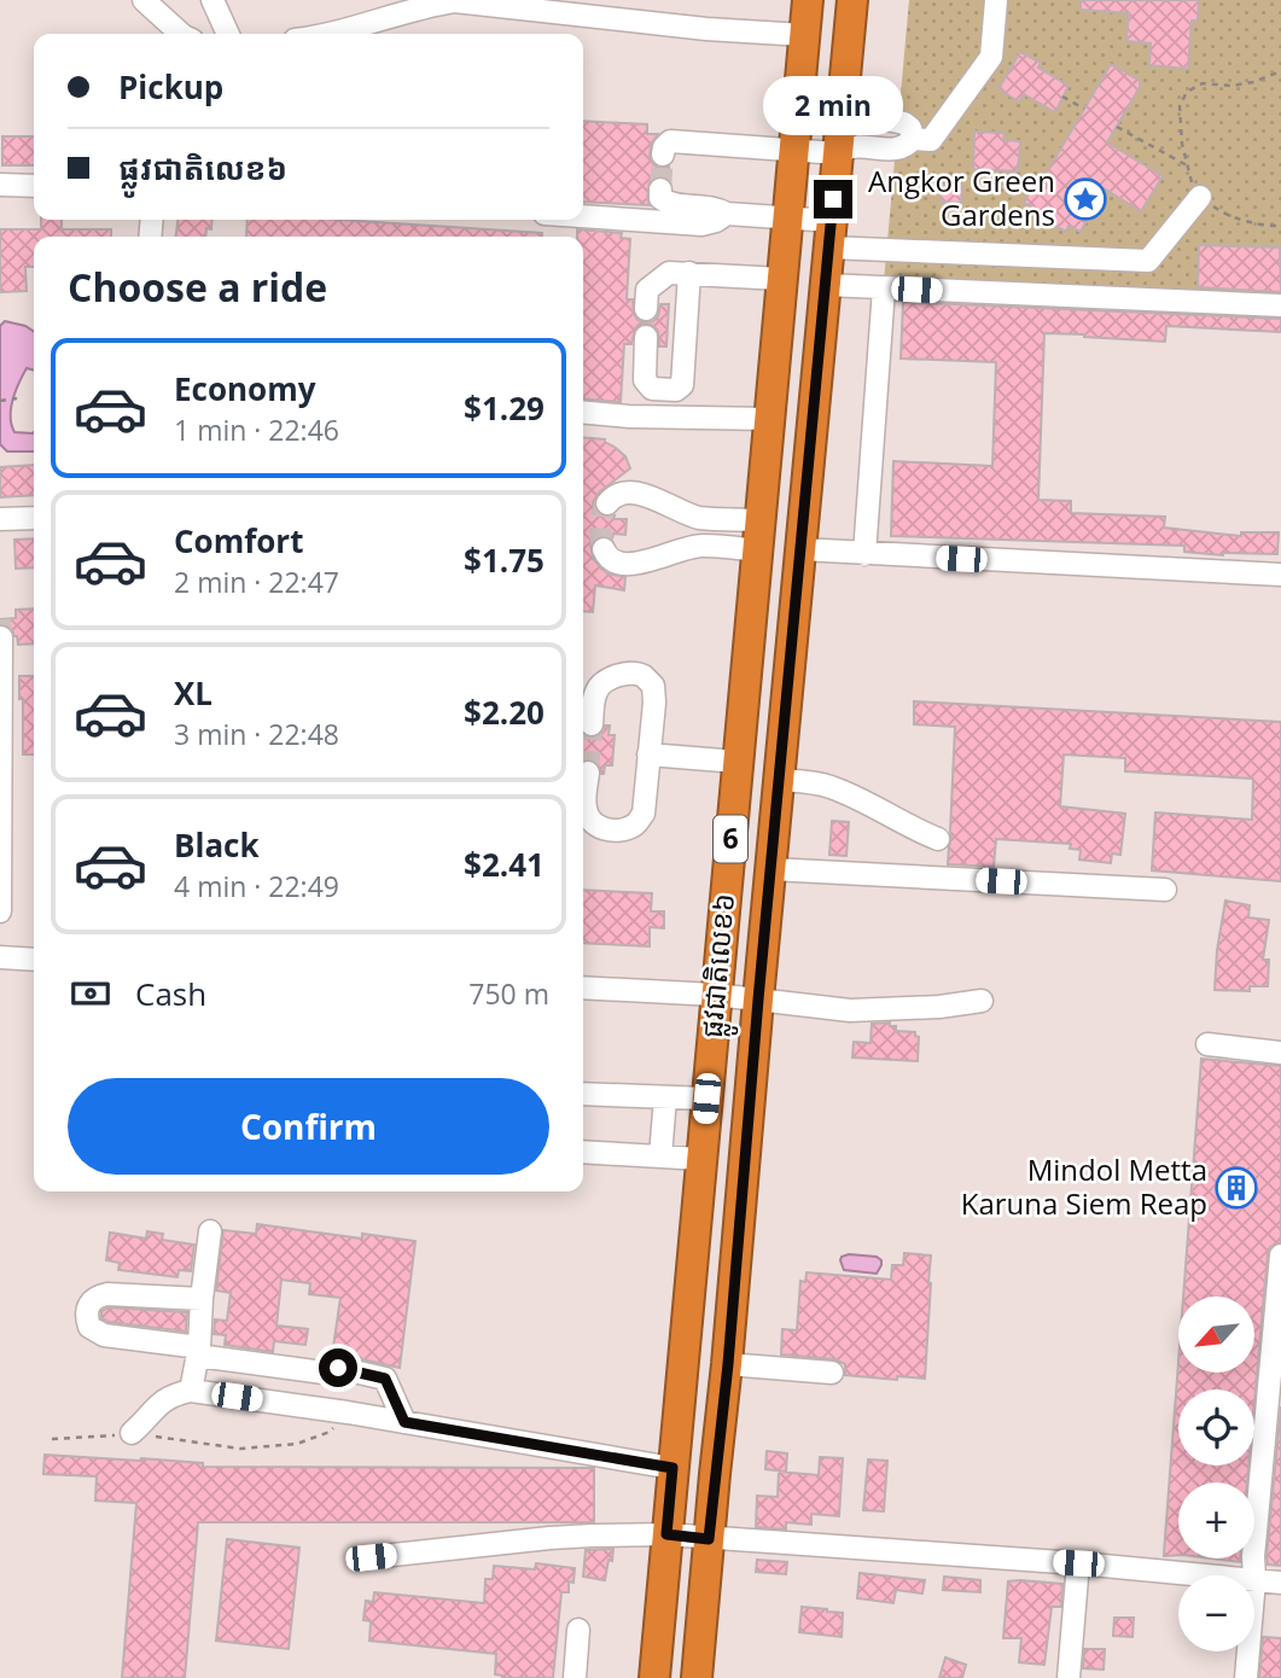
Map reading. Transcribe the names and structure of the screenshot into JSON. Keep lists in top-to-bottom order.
{
  "streets": {
    "highway": ["6", "ផ្លូវជាតិលេខ៦"]
  },
  "places": {
    "place": ["Angkor Green Gardens"],
    "building": ["Mindol Metta Karuna Siem Reap"]
  },
  "north": "bottom left",
  "page": {
    "banner": ["Pickup", "ផ្លូវជាតិលេខ៦"],
    "bubble": "2 min",
    "heading": "Choose a ride",
    "list": [
      {
        "name": "Economy",
        "note": "1 min · 22:46",
        "value": "$1.29"
      },
      {
        "name": "Comfort",
        "note": "2 min · 22:47",
        "value": "$1.75"
      },
      {
        "name": "XL",
        "note": "3 min · 22:48",
        "value": "$2.20"
      },
      {
        "name": "Black",
        "note": "4 min · 22:49",
        "value": "$2.41"
      }
    ],
    "pay": ["Cash", "750 m"],
    "buttons": "Confirm",
    "map_buttons": ["+", "−"]
  }
}
